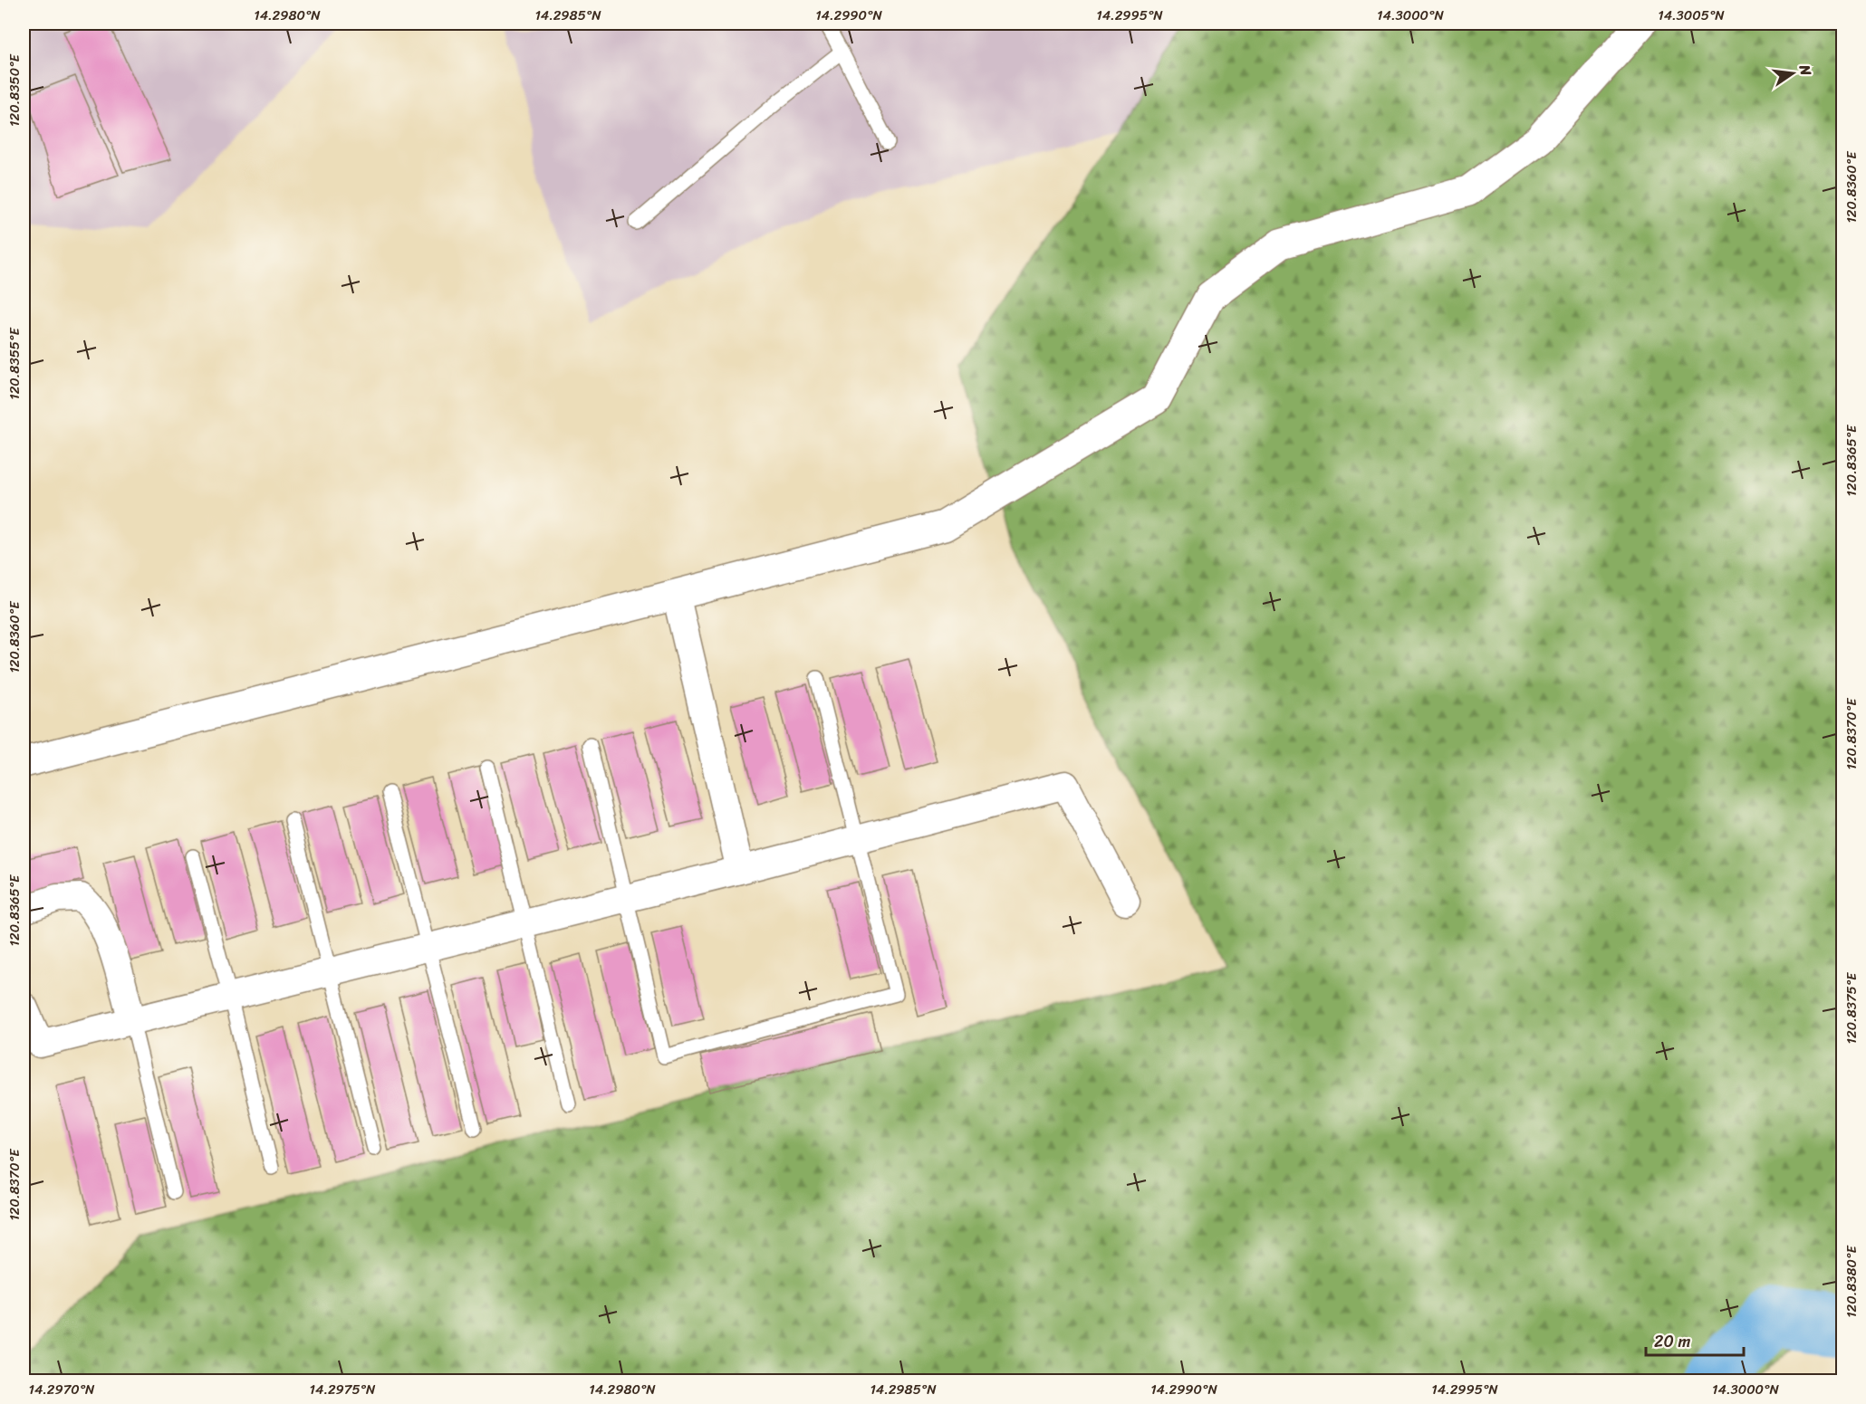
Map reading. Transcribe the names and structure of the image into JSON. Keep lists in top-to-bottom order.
{
  "scale_bar": "20 m",
  "north": "right",
  "coordinates": [
    "14.2980°N",
    "14.2985°N",
    "14.2990°N",
    "14.2995°N",
    "14.3000°N",
    "14.3005°N",
    "120.8350°E",
    "120.8360°E",
    "120.8355°E",
    "120.8365°E",
    "120.8370°E",
    "120.8375°E",
    "120.8380°E",
    "14.2970°N",
    "14.2975°N"
  ]
}
